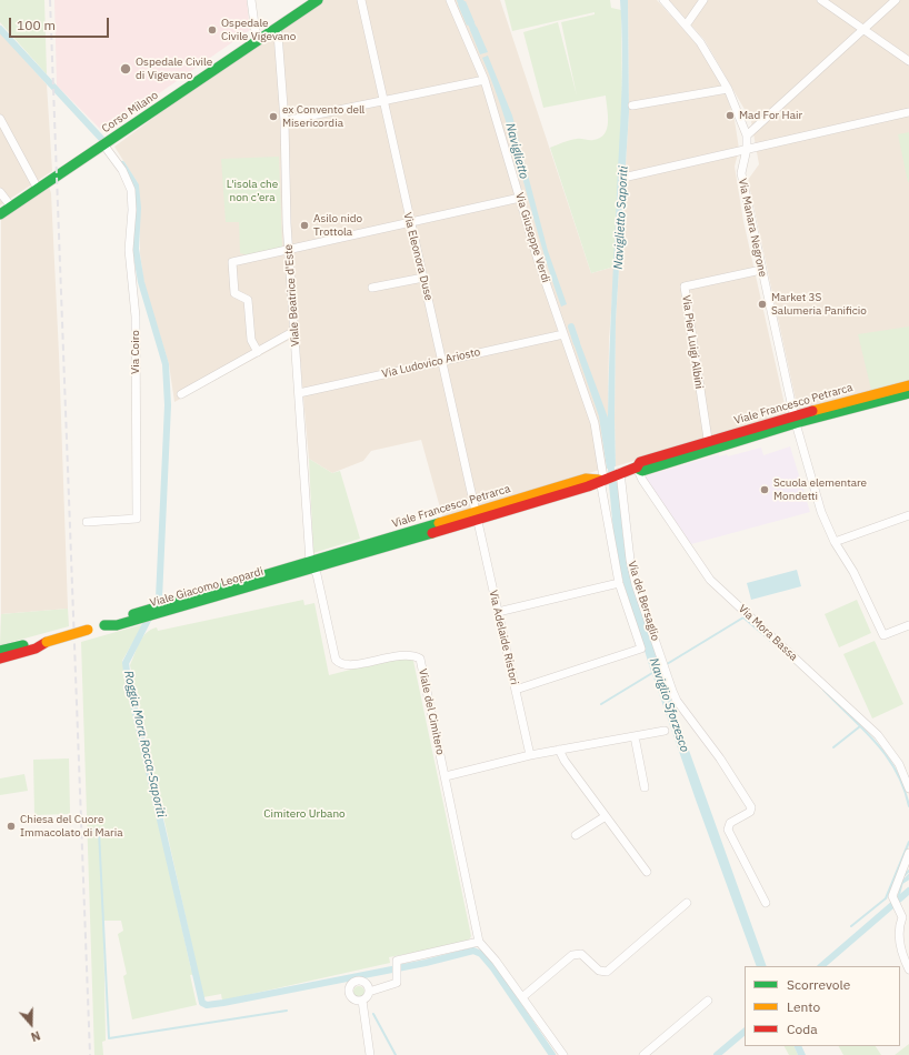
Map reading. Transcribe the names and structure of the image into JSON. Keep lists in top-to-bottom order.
{
  "streets": {
    "main road": ["Corso Milano", "Viale Francesco Petrarca", "Viale Giacomo Leopardi"],
    "street": [
      "Via Manara Negrone",
      "Via Giuseppe Verdi",
      "Via Eleonora Duse",
      "Viale Beatrice d'Este",
      "Via Pier Luigi Albini",
      "Via Coiro",
      "Via Ludovico Ariosto",
      "Via del Bersaglio",
      "Via Mora Bassa",
      "Via Adelaide Ristori",
      "Viale del Cimitero"
    ]
  },
  "crossings": [
    ["Corso Milano", "Viale Beatrice d'Este"],
    ["Corso Milano", "Via Coiro"],
    ["Via Manara Negrone", "Via Pier Luigi Albini"],
    ["Via Manara Negrone", "Viale Francesco Petrarca"],
    ["Via Giuseppe Verdi", "Via Ludovico Ariosto"],
    ["Via Giuseppe Verdi", "Viale Francesco Petrarca"],
    ["Via Giuseppe Verdi", "Via del Bersaglio"],
    ["Via Eleonora Duse", "Via Ludovico Ariosto"],
    ["Via Eleonora Duse", "Viale Francesco Petrarca"],
    ["Via Eleonora Duse", "Via Adelaide Ristori"],
    ["Viale Beatrice d'Este", "Via Ludovico Ariosto"],
    ["Viale Beatrice d'Este", "Viale Francesco Petrarca"],
    ["Viale Beatrice d'Este", "Viale Giacomo Leopardi"],
    ["Viale Beatrice d'Este", "Viale del Cimitero"],
    ["Via Pier Luigi Albini", "Viale Francesco Petrarca"],
    ["Viale Francesco Petrarca", "Viale Giacomo Leopardi"],
    ["Viale Francesco Petrarca", "Via del Bersaglio"],
    ["Viale Francesco Petrarca", "Via Mora Bassa"],
    ["Viale Francesco Petrarca", "Via Adelaide Ristori"],
    ["Viale Francesco Petrarca", "Viale del Cimitero"],
    ["Viale Giacomo Leopardi", "Viale del Cimitero"]
  ],
  "water": [
    "Naviglietto",
    "Naviglietto Saporiti",
    "Naviglio Sforzesco",
    "Roggia Mora Rocca-Saporiti"
  ],
  "parks": ["L'isola che non c’era", "Cimitero Urbano"],
  "places": [
    "Ospedale Civile Vigevano",
    "Ospedale Civile di Vigevano",
    "Mad For Hair",
    "ex Convento dell Misericordia",
    "Asilo nido Trottola",
    "Market 3S Salumeria Panificio",
    "Scuola elementare Mondetti",
    "Chiesa del Cuore Immacolato di Maria"
  ],
  "legend": ["Scorrevole", "Lento", "Coda"],
  "scale_bar": "100 m",
  "north": "bottom"
}
